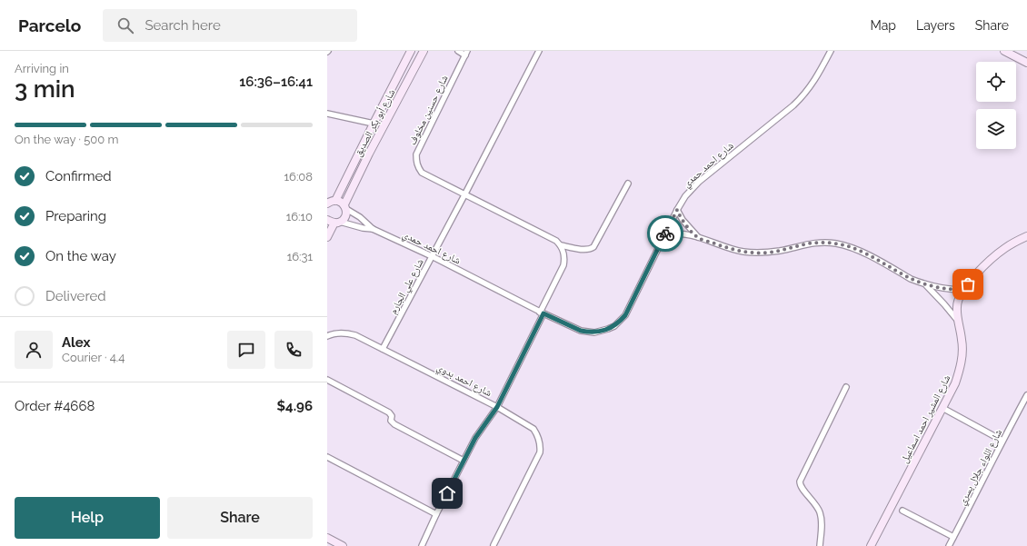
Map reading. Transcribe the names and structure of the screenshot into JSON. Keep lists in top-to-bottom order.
{
  "streets": {
    "street": [
      "شارع حسنين مخلوف",
      "شارع أبو بكر الصديق",
      "شارع احمد حمدي",
      "شارع علي الجارم",
      "شارع احمد بدوي",
      "شارع المشير احمد اسماعيل",
      "شارع اللواء جلال يسري"
    ]
  },
  "crossings": [
    ["شارع حسنين مخلوف", "شارع علي الجارم"],
    ["شارع أبو بكر الصديق", "شارع احمد حمدي"],
    ["شارع احمد حمدي", "شارع علي الجارم"],
    ["شارع علي الجارم", "شارع احمد بدوي"]
  ],
  "page": {
    "header": "Parcelo",
    "search": "Search here",
    "nav": ["Map", "Layers", "Share"],
    "heading": ["3 min", "Arriving in", "16:36–16:41"],
    "panel": [
      "Alex",
      "Courier · 4.4",
      "Order #4668",
      "$4.96"
    ],
    "bar": "On the way · 500 m",
    "list": [
      ["Confirmed", "16:08"],
      ["Preparing", "16:10"],
      ["On the way", "16:31"],
      "Delivered"
    ],
    "buttons": ["Help", "Share"]
  }
}
